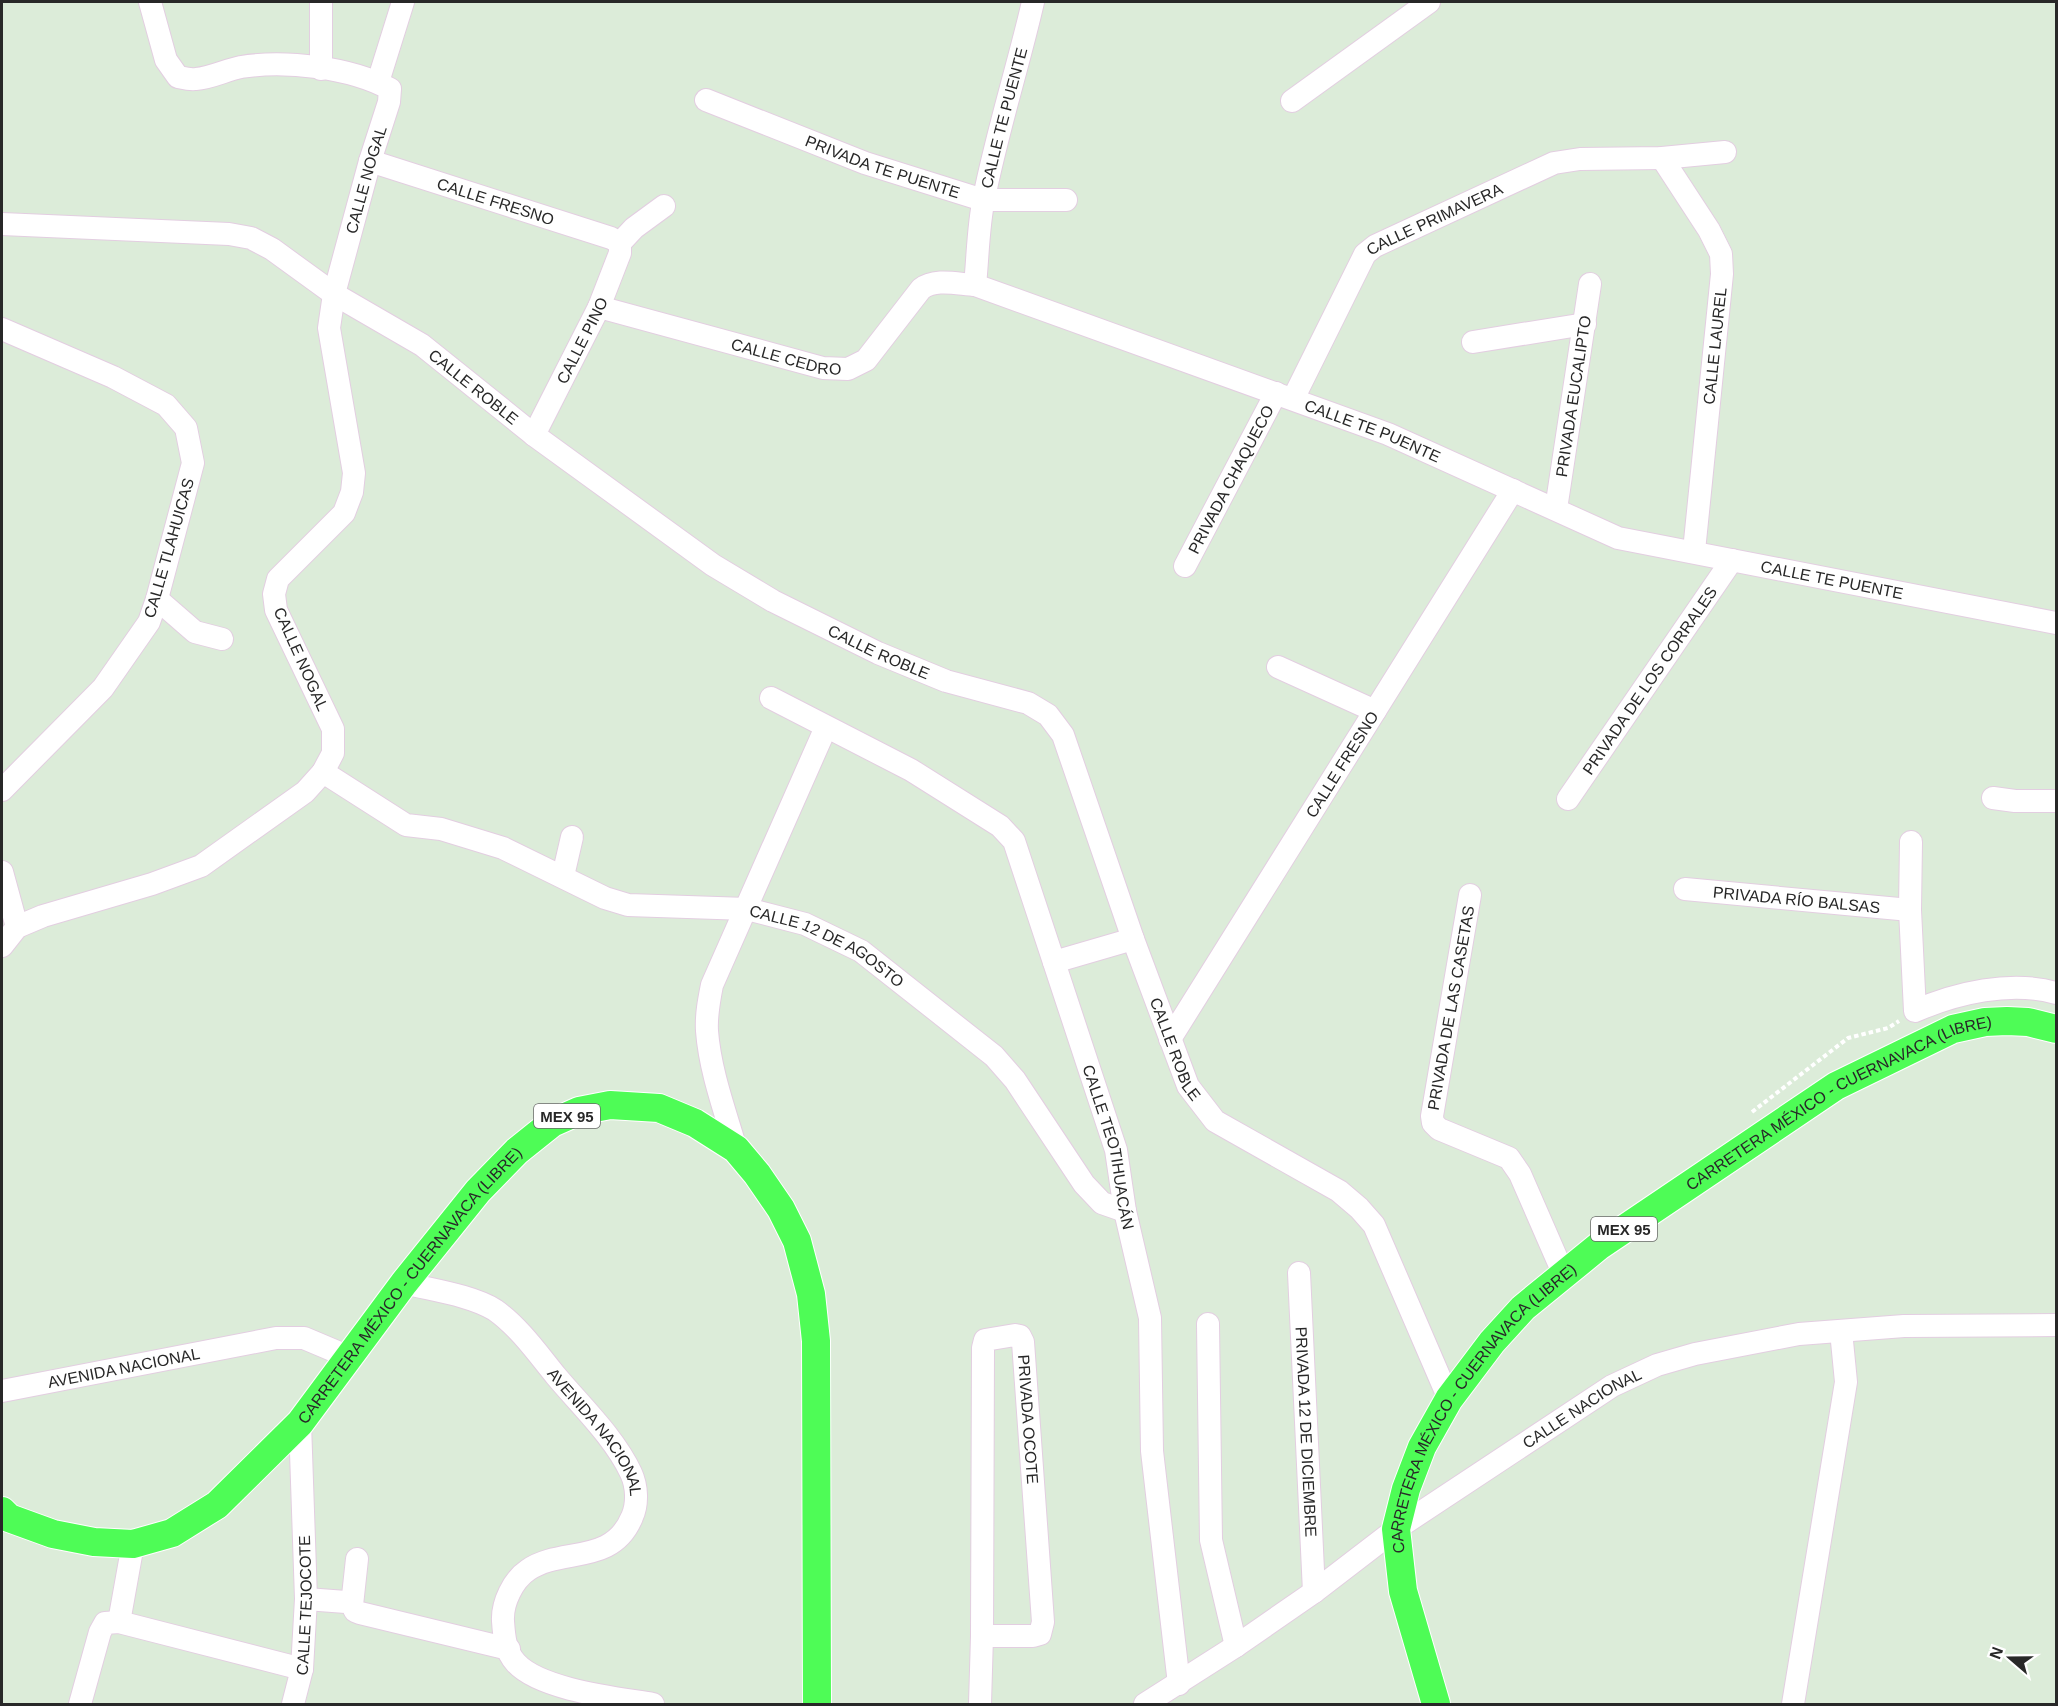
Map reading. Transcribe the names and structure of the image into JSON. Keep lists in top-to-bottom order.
{
  "streets": {
    "main road": ["CARRETERA MÉXICO - CUERNAVACA (LIBRE)", "MEX 95"],
    "street": [
      "CALLE TE PUENTE",
      "PRIVADA TE PUENTE",
      "CALLE NOGAL",
      "CALLE FRESNO",
      "CALLE PRIMAVERA",
      "CALLE PINO",
      "CALLE LAUREL",
      "CALLE CEDRO",
      "CALLE ROBLE",
      "PRIVADA EUCALIPTO",
      "PRIVADA CHAQUECO",
      "CALLE TLAHUICAS",
      "PRIVADA DE LOS CORRALES",
      "PRIVADA RÍO BALSAS",
      "CALLE 12 DE AGOSTO",
      "PRIVADA DE LAS CASETAS",
      "CALLE TEOTIHUACÁN",
      "AVENIDA NACIONAL",
      "CALLE NACIONAL",
      "PRIVADA OCOTE",
      "PRIVADA 12 DE DICIEMBRE",
      "CALLE TEJOCOTE"
    ]
  },
  "crossings": [
    ["CALLE TE PUENTE", "PRIVADA TE PUENTE"],
    ["CALLE TE PUENTE", "CALLE FRESNO"],
    ["CALLE TE PUENTE", "CALLE PRIMAVERA"],
    ["CALLE TE PUENTE", "CALLE LAUREL"],
    ["CALLE TE PUENTE", "CALLE CEDRO"],
    ["CALLE TE PUENTE", "PRIVADA EUCALIPTO"],
    ["CALLE TE PUENTE", "PRIVADA CHAQUECO"],
    ["CALLE TE PUENTE", "PRIVADA DE LOS CORRALES"],
    ["CALLE NOGAL", "CALLE FRESNO"],
    ["CALLE NOGAL", "CALLE ROBLE"],
    ["CALLE NOGAL", "CALLE 12 DE AGOSTO"],
    ["CALLE FRESNO", "CALLE PINO"],
    ["CALLE FRESNO", "CALLE ROBLE"],
    ["CALLE PRIMAVERA", "CALLE LAUREL"],
    ["CALLE PRIMAVERA", "PRIVADA CHAQUECO"],
    ["CALLE PINO", "CALLE CEDRO"],
    ["CALLE PINO", "CALLE ROBLE"],
    ["CALLE ROBLE", "CARRETERA MÉXICO - CUERNAVACA (LIBRE)"],
    ["CALLE 12 DE AGOSTO", "CALLE TEOTIHUACÁN"],
    ["PRIVADA DE LAS CASETAS", "CARRETERA MÉXICO - CUERNAVACA (LIBRE)"],
    ["CARRETERA MÉXICO - CUERNAVACA (LIBRE)", "AVENIDA NACIONAL"],
    ["CARRETERA MÉXICO - CUERNAVACA (LIBRE)", "CALLE NACIONAL"],
    ["CARRETERA MÉXICO - CUERNAVACA (LIBRE)", "CALLE TEJOCOTE"],
    ["CALLE TEOTIHUACÁN", "CALLE NACIONAL"],
    ["CALLE NACIONAL", "PRIVADA 12 DE DICIEMBRE"]
  ],
  "north": "left"
}
